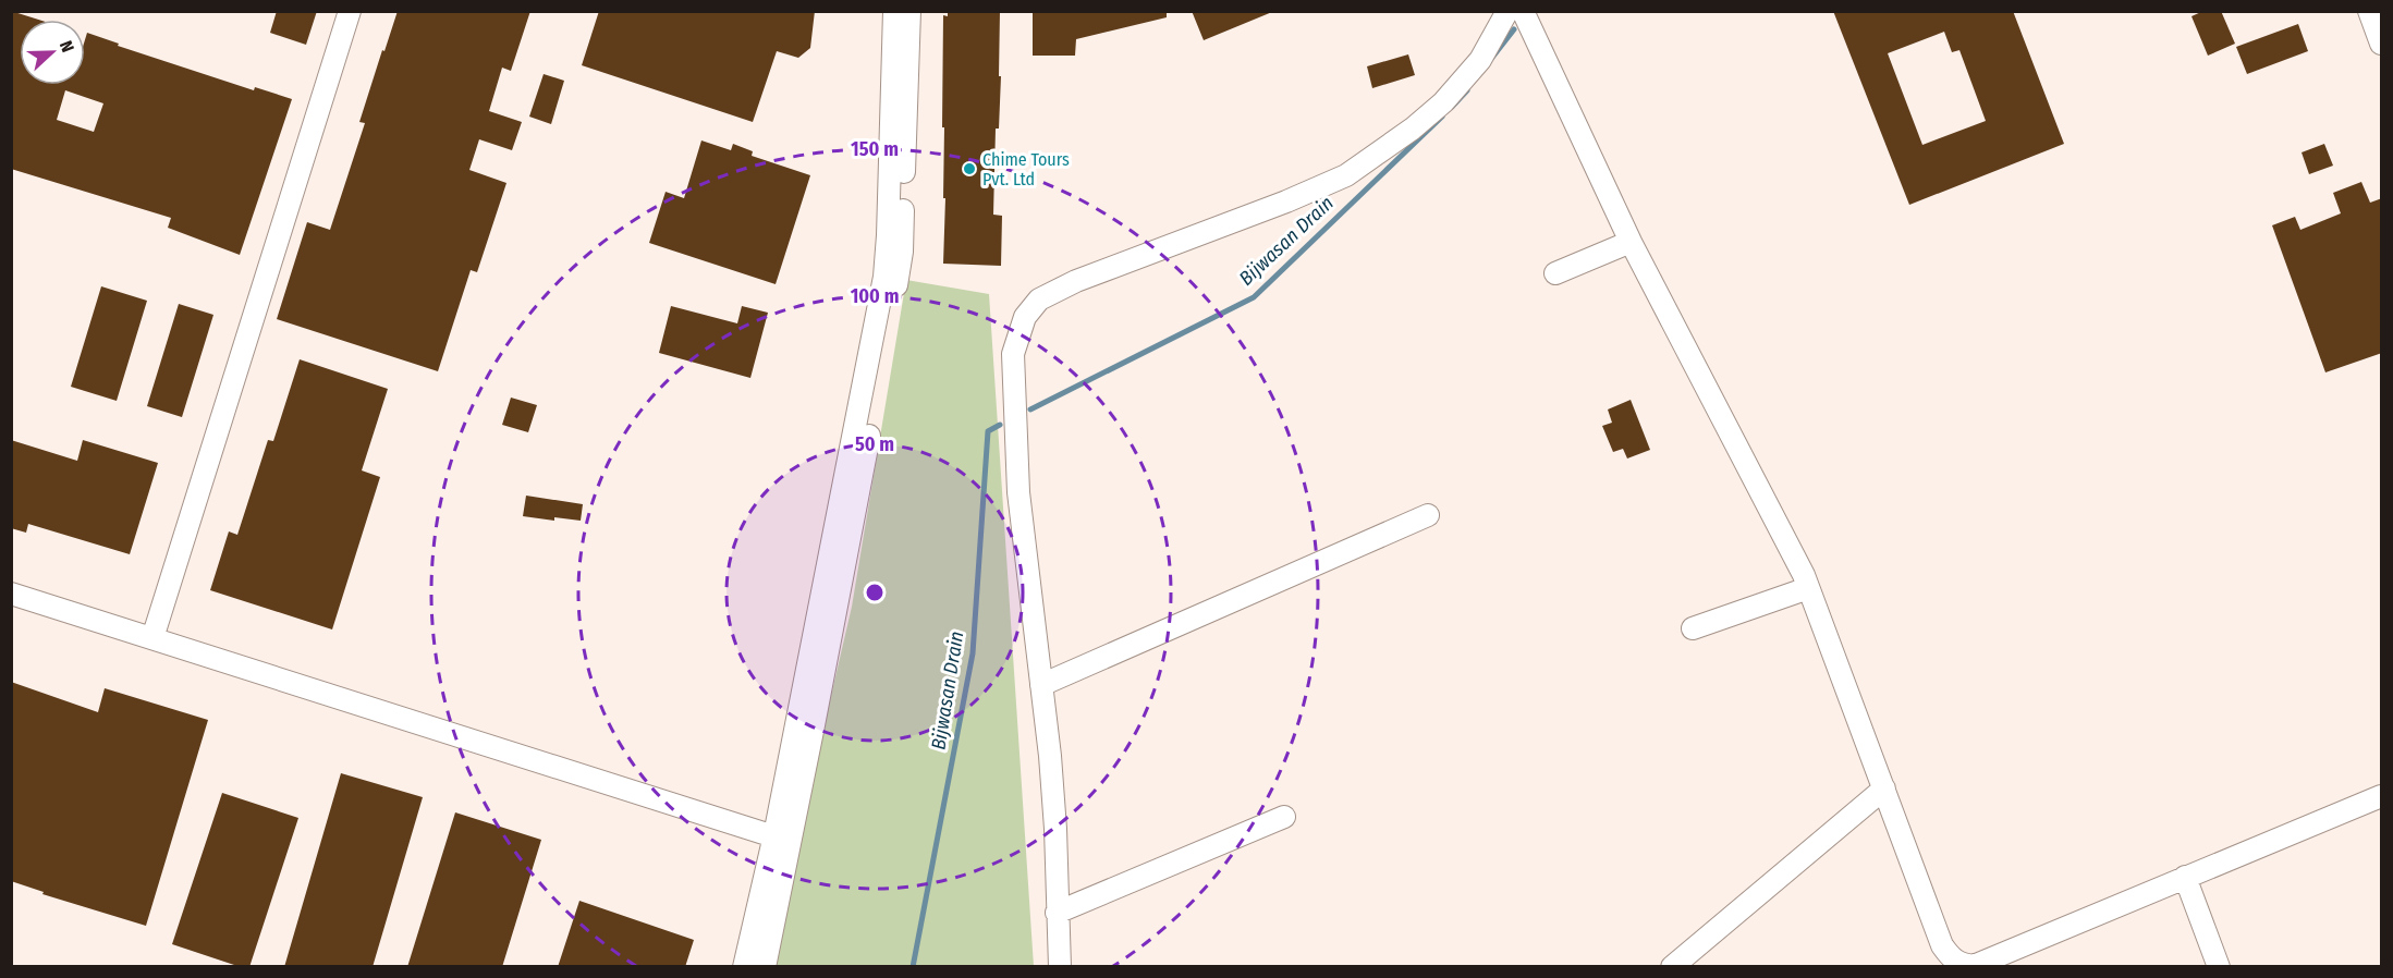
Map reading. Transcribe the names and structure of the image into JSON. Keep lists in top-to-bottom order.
{
  "water": ["Bijwasan Drain"],
  "places": ["Chime Tours Pvt. Ltd"],
  "north": "right",
  "rings": ["150 m", "100 m", "50 m"]
}
